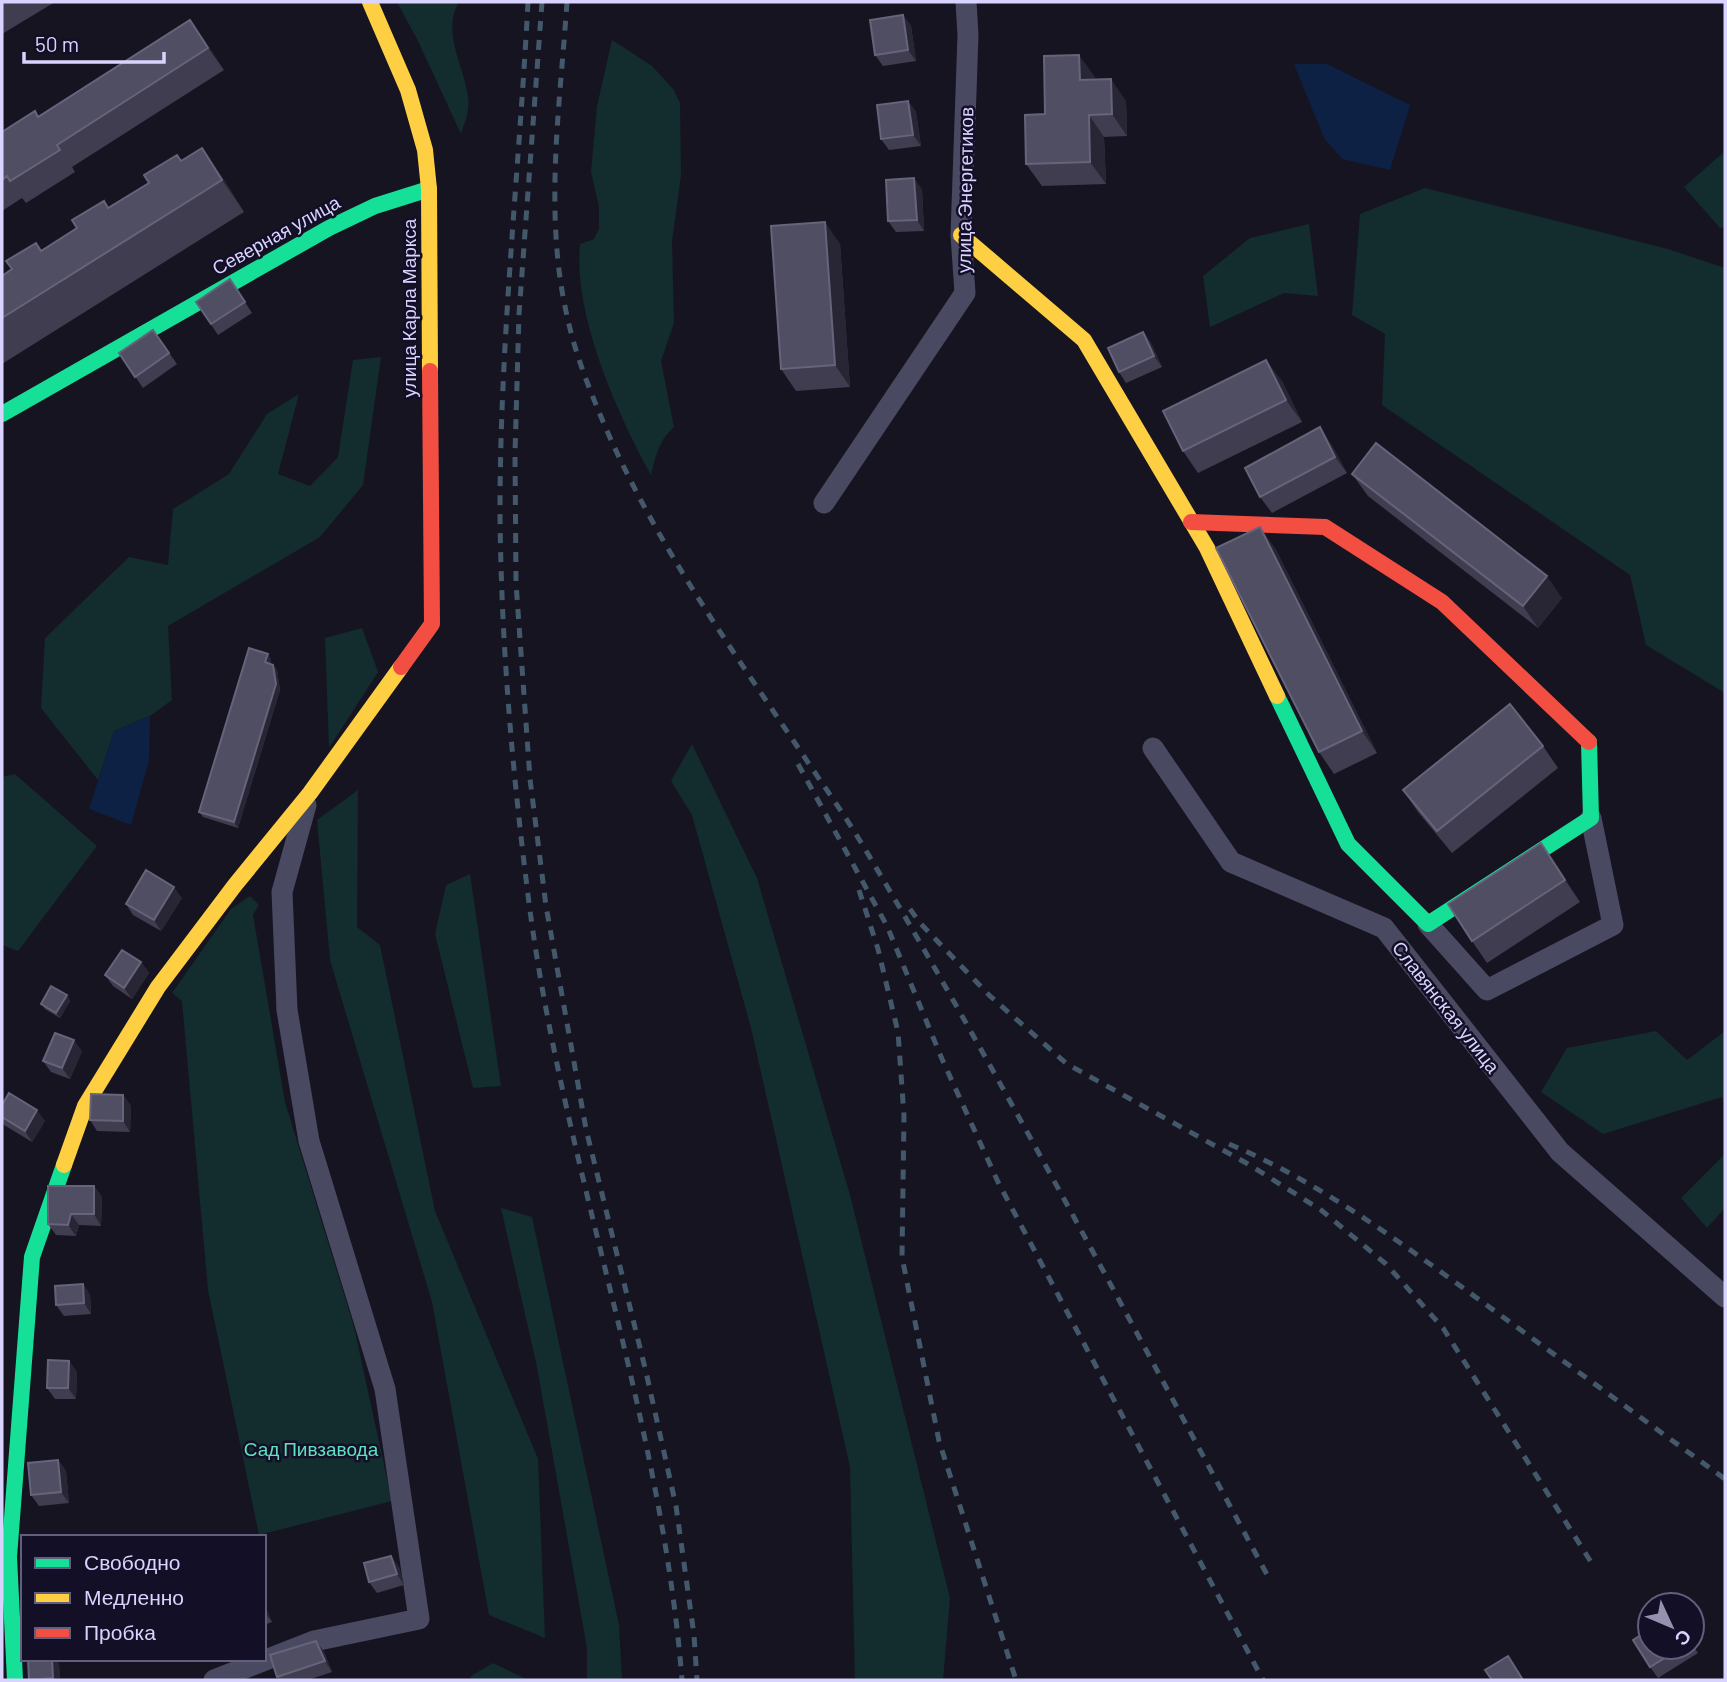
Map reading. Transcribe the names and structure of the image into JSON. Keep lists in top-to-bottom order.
{
  "streets": {
    "street": [
      "улица Энергетиков",
      "Северная улица",
      "улица Карла Маркса",
      "Славянская улица"
    ]
  },
  "crossings": [
    ["Северная улица", "улица Карла Маркса"]
  ],
  "parks": ["Сад Пивзавода"],
  "legend": ["Свободно", "Медленно", "Пробка"],
  "scale_bar": "50 m",
  "north": "bottom right"
}
